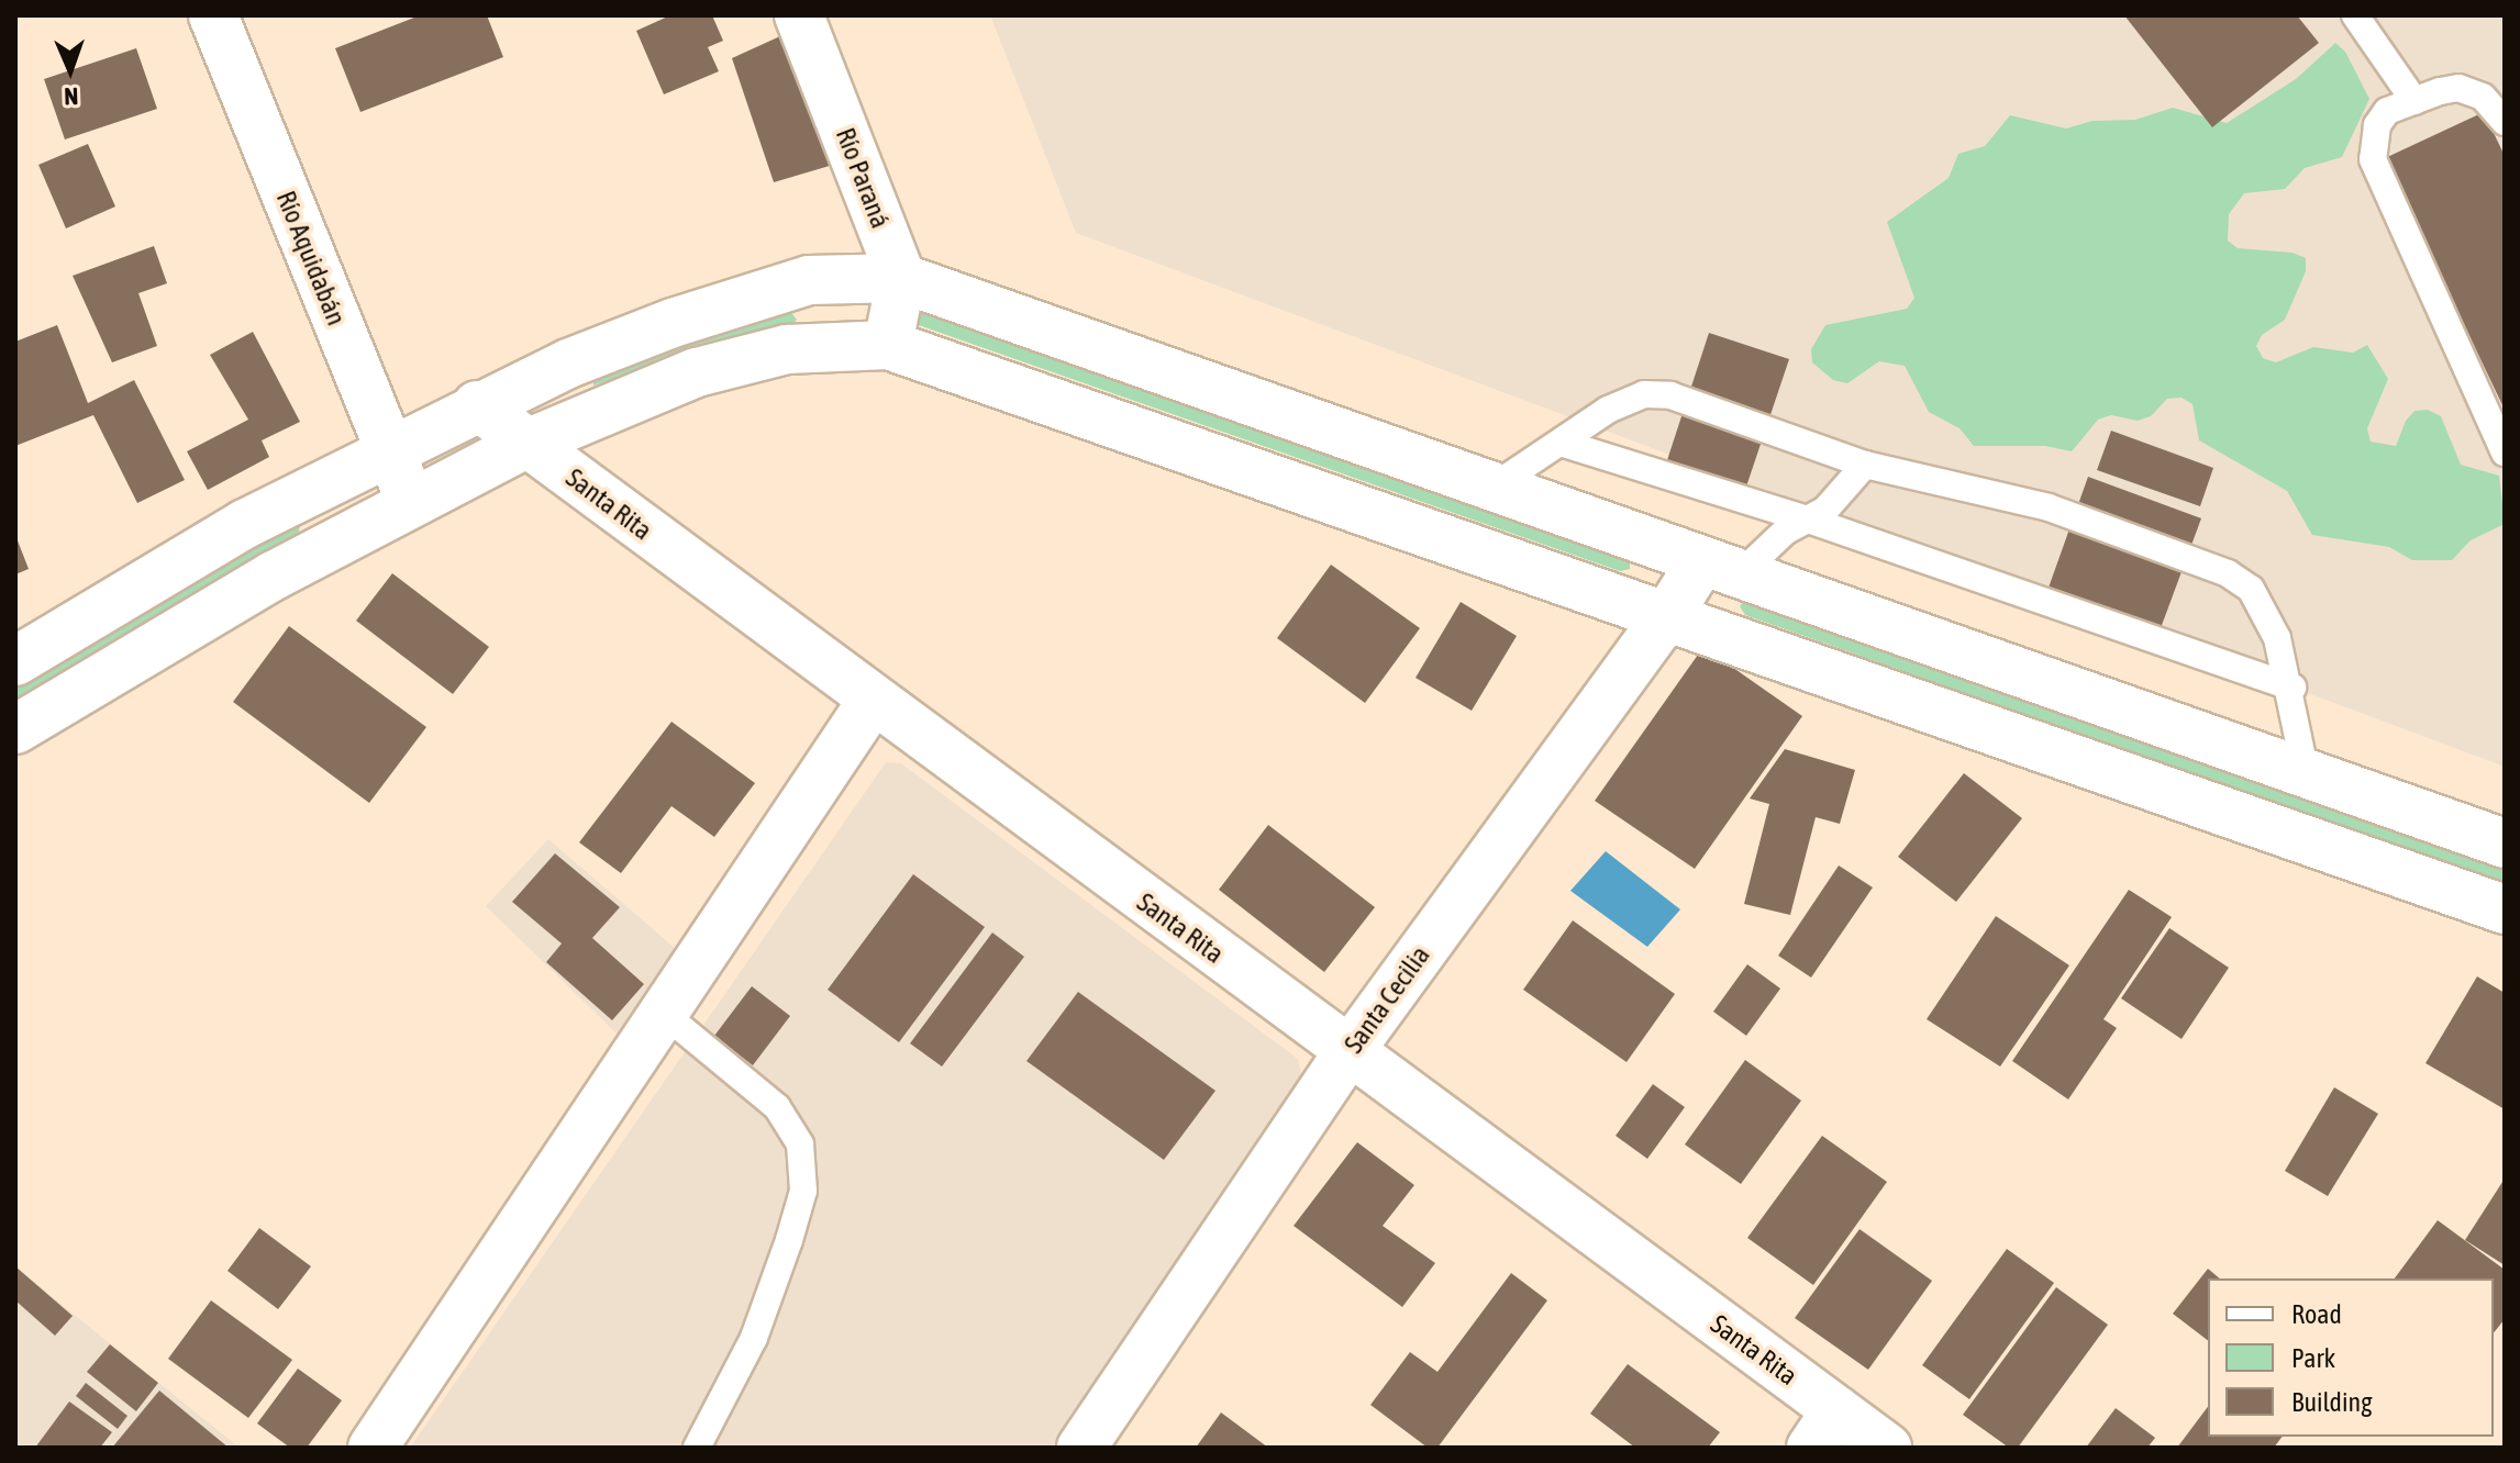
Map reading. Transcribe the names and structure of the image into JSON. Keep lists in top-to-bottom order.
{
  "streets": {
    "main road": [
      "Río Paraná",
      "Río Aquidabán",
      "Santa Rita",
      "Santa Cecilia"
    ]
  },
  "crossings": [
    ["Santa Rita", "Santa Cecilia"]
  ],
  "legend": ["Road", "Park", "Building"],
  "north": "bottom"
}
